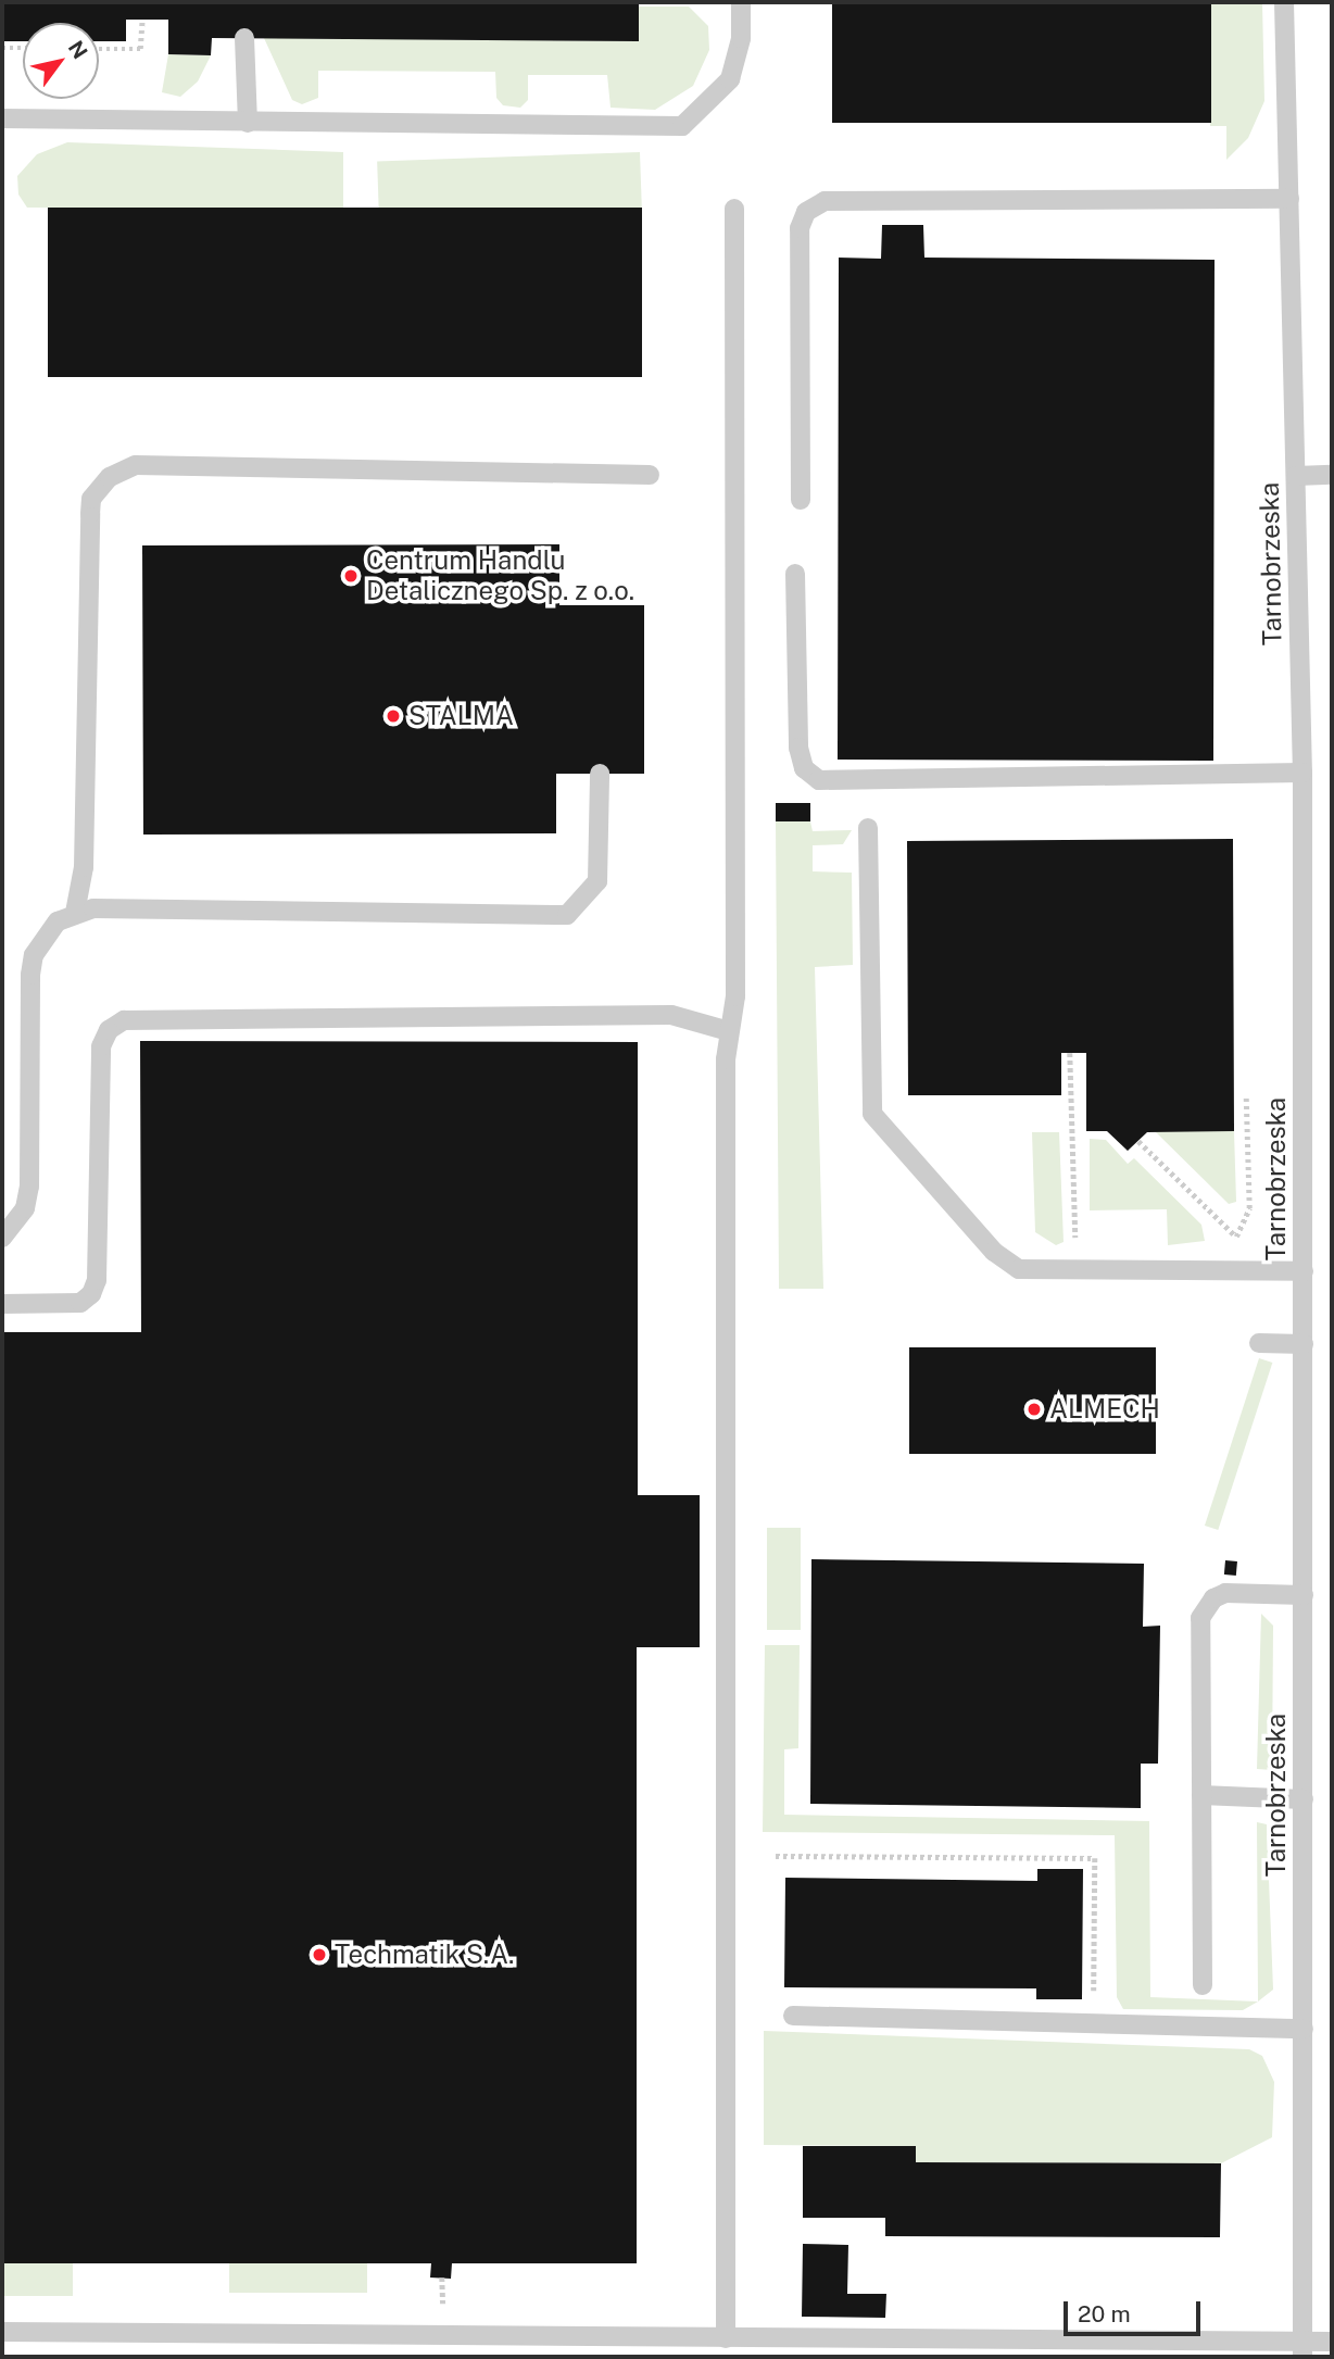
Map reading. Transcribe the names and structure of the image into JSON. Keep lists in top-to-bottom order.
{
  "streets": {
    "lane": ["Tarnobrzeska"]
  },
  "places": [
    "Centrum Handlu Detalicznego Sp. z o.o.",
    "STALMA",
    "ALMECH",
    "Techmatik S.A."
  ],
  "scale_bar": "20 m",
  "north": "top right"
}
